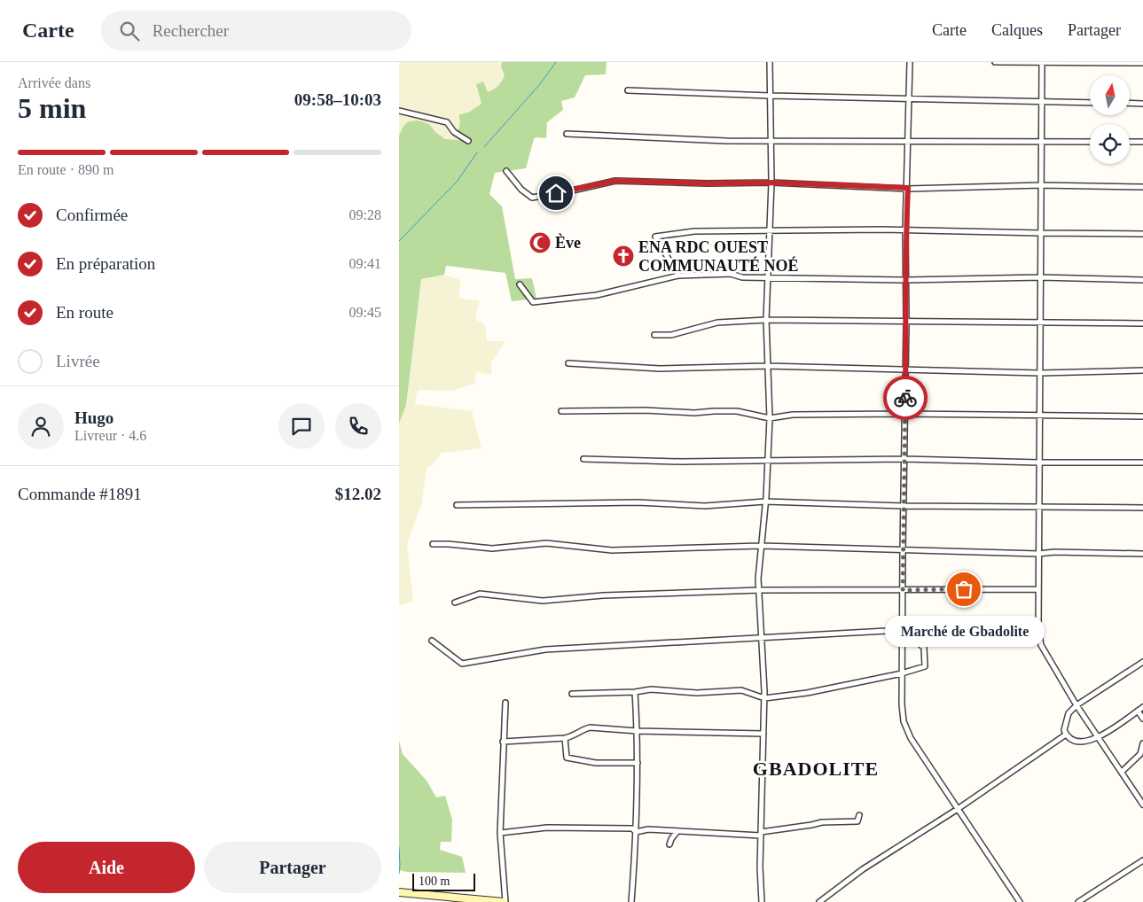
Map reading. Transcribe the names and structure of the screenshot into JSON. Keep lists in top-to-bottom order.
{
  "districts": ["GBADOLITE"],
  "places": {
    "mosque": ["Ève"],
    "church": ["ENA RDC OUEST COMMUNAUTÉ NOÉ"],
    "other": ["Marché de Gbadolite"]
  },
  "scale_bar": "100 m",
  "north": "top",
  "page": {
    "header": "Carte",
    "search": "Rechercher",
    "nav": ["Carte", "Calques", "Partager"],
    "heading": ["5 min", "Arrivée dans", "09:58–10:03"],
    "panel": [
      "Hugo",
      "Livreur · 4.6",
      "Commande #1891",
      "$12.02"
    ],
    "bar": "En route · 890 m",
    "list": [
      ["Confirmée", "09:28"],
      ["En préparation", "09:41"],
      ["En route", "09:45"],
      "Livrée"
    ],
    "bubble": "Marché de Gbadolite",
    "buttons": ["Aide", "Partager"],
    "scale": "100 m"
  }
}
